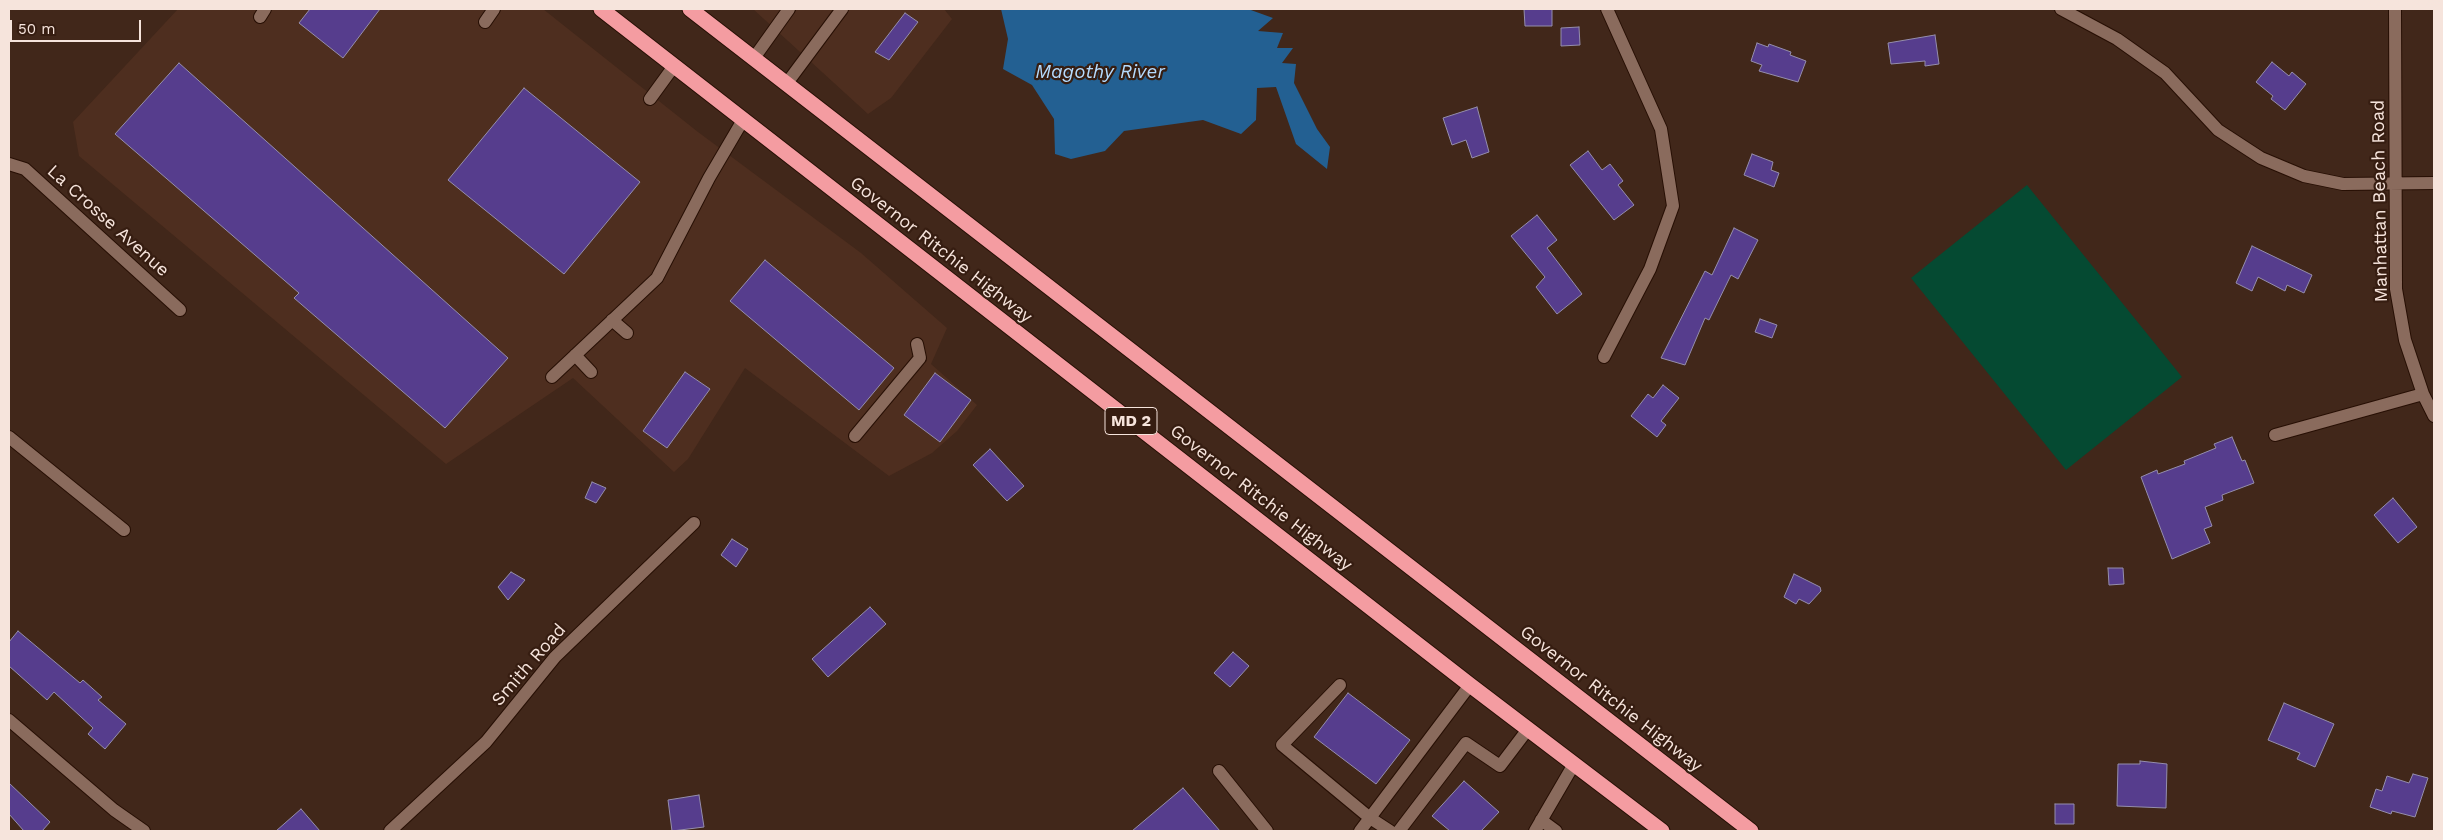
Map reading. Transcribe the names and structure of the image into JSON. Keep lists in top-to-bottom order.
{
  "streets": {
    "highway": ["Governor Ritchie Highway", "MD 2"],
    "street": ["Manhattan Beach Road", "La Crosse Avenue", "Smith Road"]
  },
  "water": ["Magothy River"],
  "scale_bar": "50 m"
}
